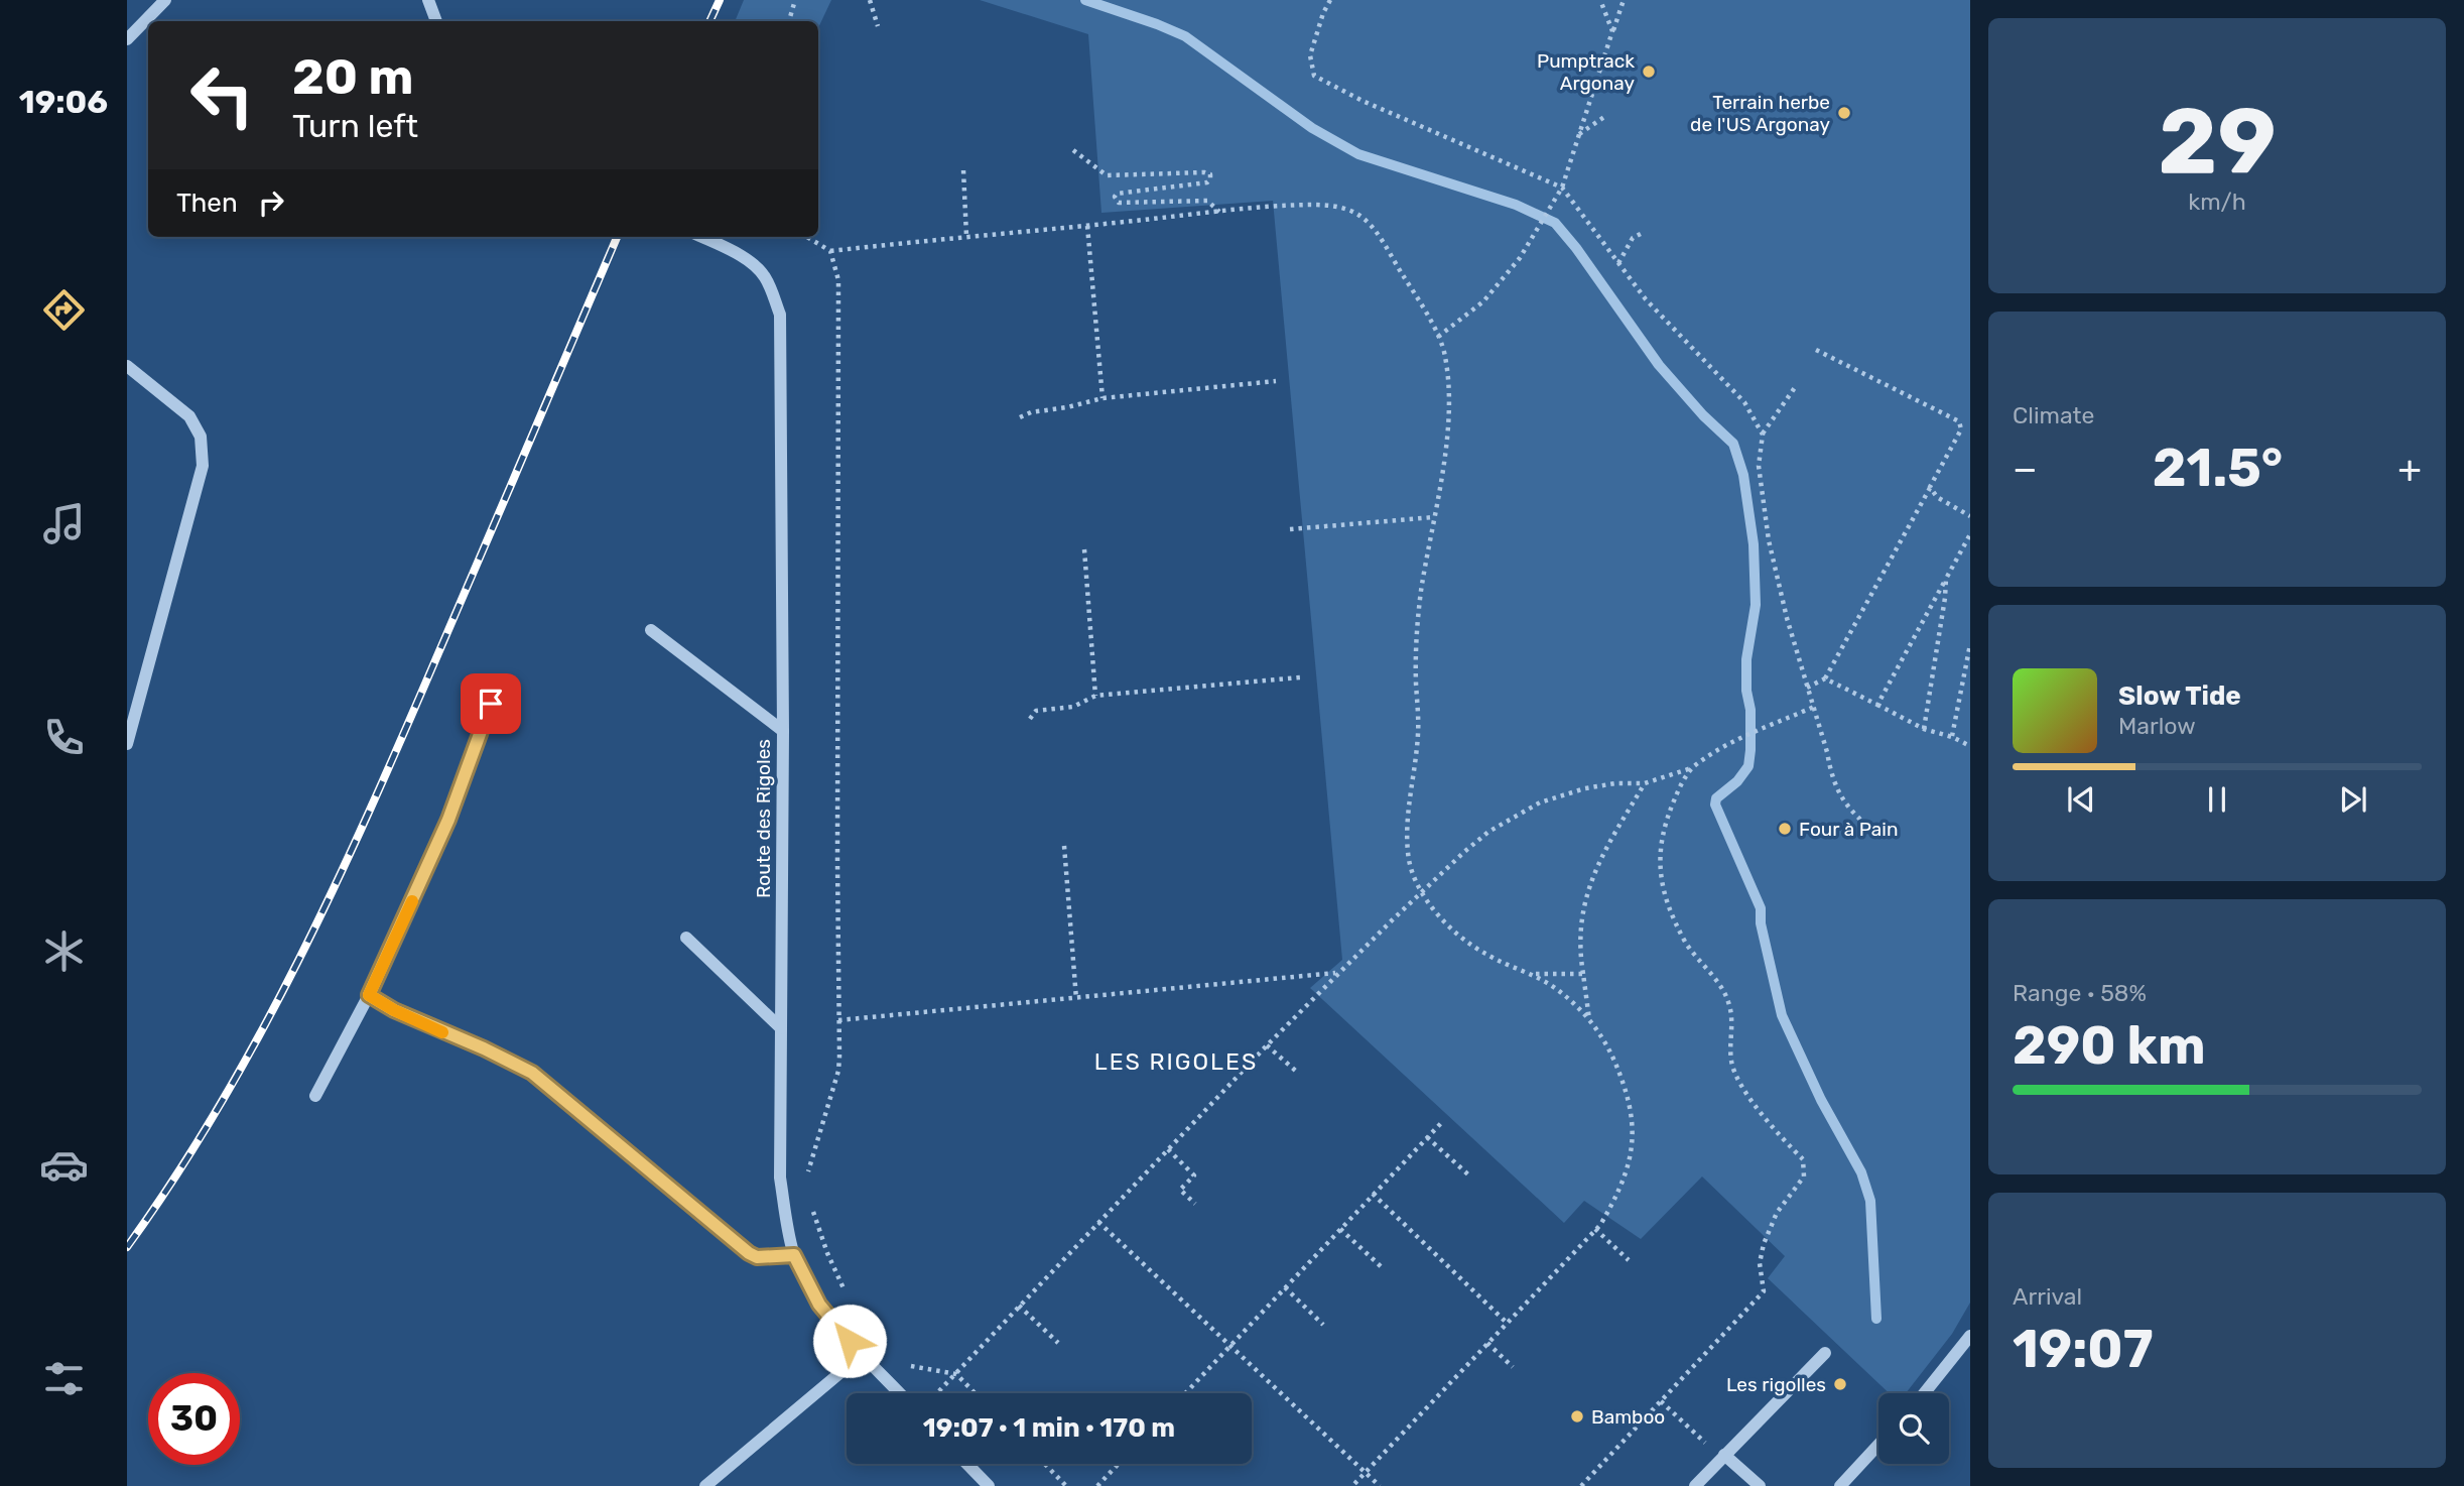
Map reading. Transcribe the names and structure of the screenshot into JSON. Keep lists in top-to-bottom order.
{
  "streets": {
    "street": ["Route des Rigoles"]
  },
  "districts": ["LES RIGOLES"],
  "places": [
    "Pumptrack Argonay",
    "Terrain herbe de l'US Argonay",
    "Four à Pain",
    "Les rigolles",
    "Bamboo"
  ],
  "page": {
    "tabs": "19:06",
    "tile": [
      ["29", "km/h"],
      "Climate",
      ["Range · 58%", "290 km"],
      ["Arrival", "19:07"]
    ],
    "turn": ["20 m", "Turn left"],
    "then": "Then",
    "heat": ["−", "21.5°", "+"],
    "song": ["Slow Tide", "Marlow"],
    "limit": "30",
    "trip": "19:07 · 1 min · 170 m"
  }
}
